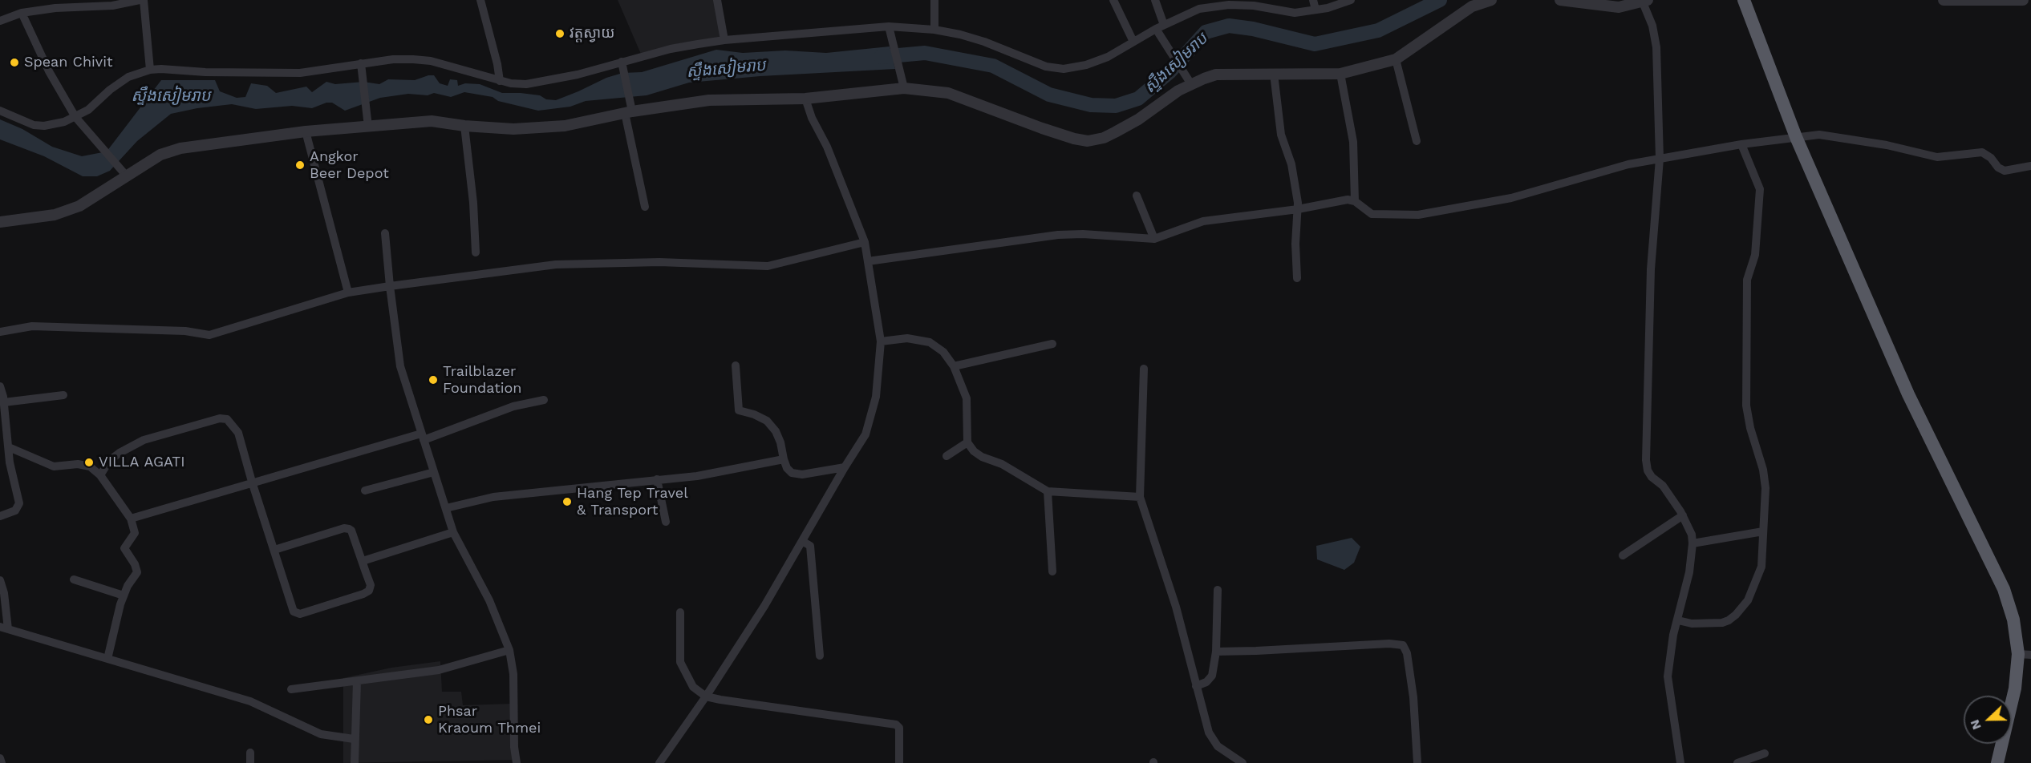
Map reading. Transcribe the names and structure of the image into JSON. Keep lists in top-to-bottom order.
{
  "water": ["ស្ទឹងសៀមរាប"],
  "places": [
    "វត្តស្វាយ",
    "Spean Chivit",
    "Angkor Beer Depot",
    "Trailblazer Foundation",
    "VILLA AGATI",
    "Hang Tep Travel & Transport",
    "Phsar Kraoum Thmei"
  ],
  "north": "left"
}
